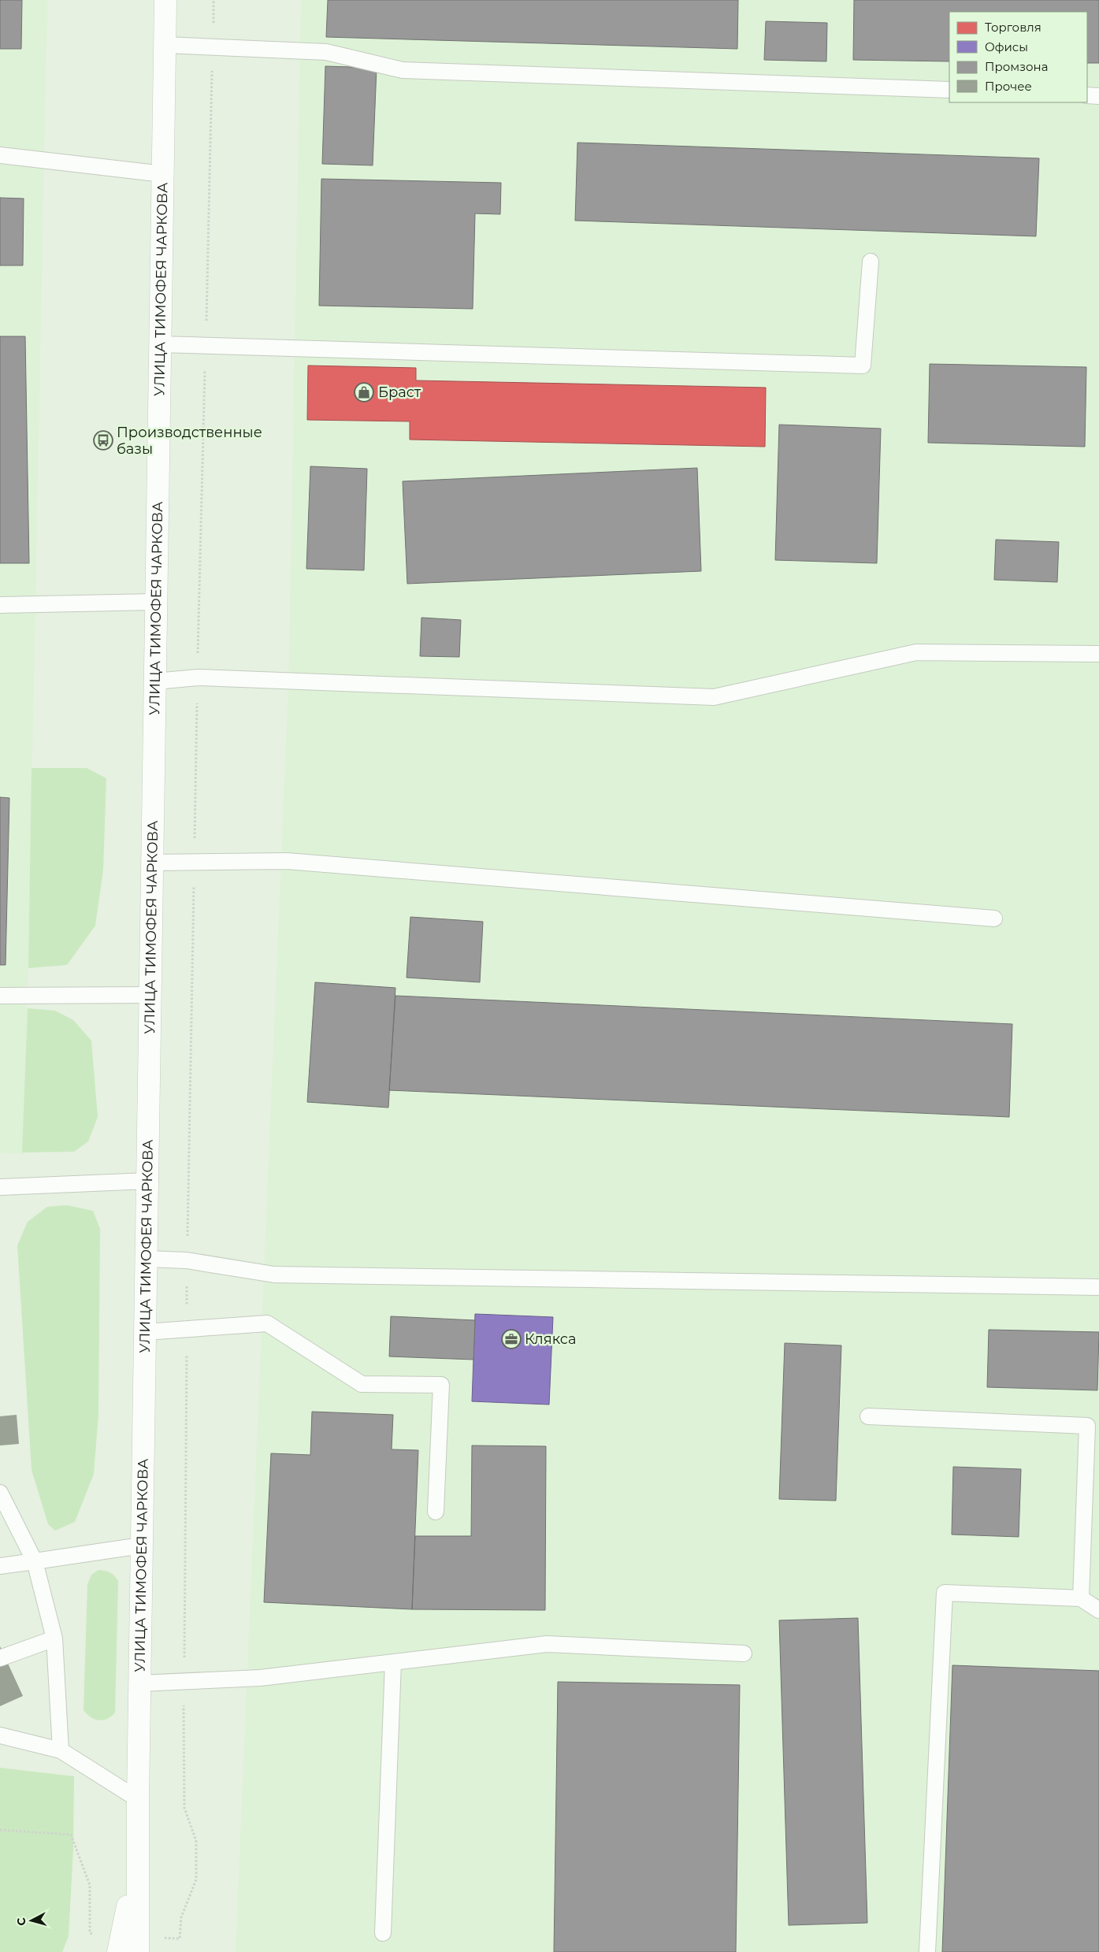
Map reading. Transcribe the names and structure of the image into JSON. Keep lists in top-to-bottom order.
{
  "streets": {
    "main road": ["УЛИЦА ТИМОФЕЯ ЧАРКОВА"]
  },
  "places": {
    "shop": ["Браст"],
    "bus stop": ["Производственные базы"],
    "office": ["Клякса"]
  },
  "legend": [
    "Торговля",
    "Офисы",
    "Промзона",
    "Прочее"
  ],
  "north": "left"
}
